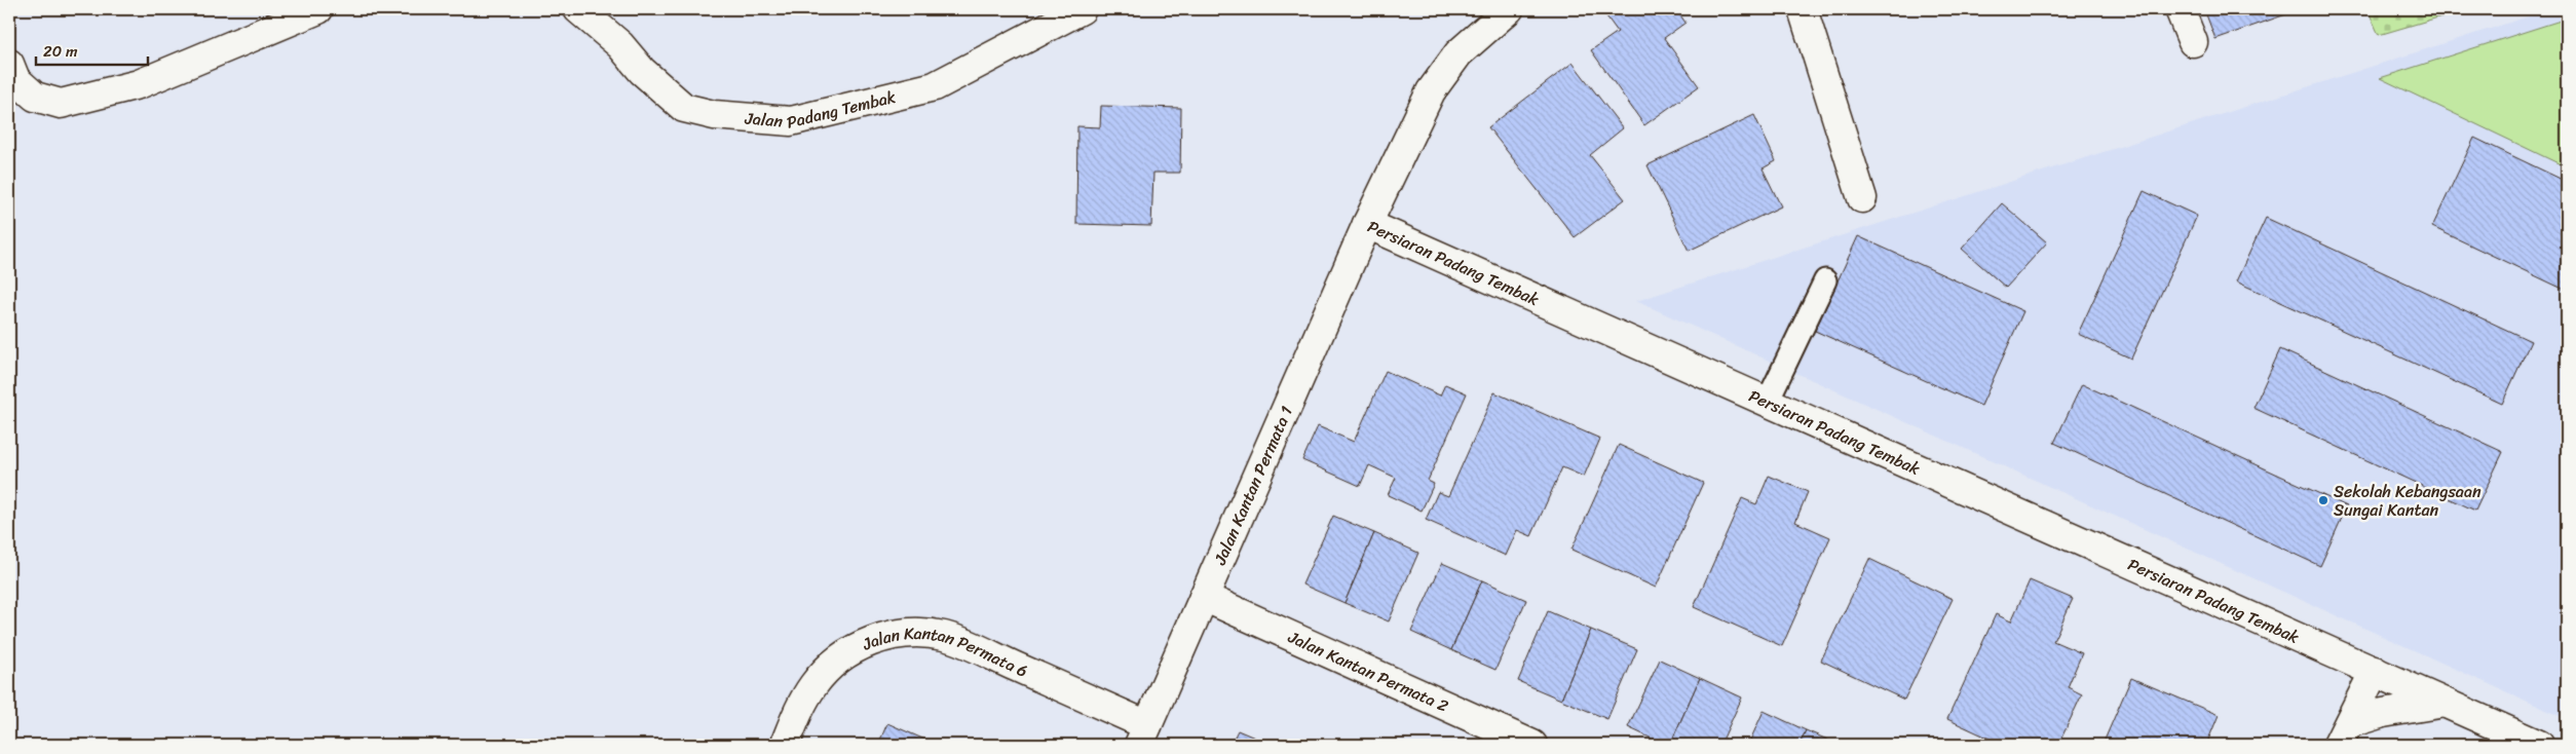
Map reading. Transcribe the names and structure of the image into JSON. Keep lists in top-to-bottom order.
{
  "streets": {
    "street": [
      "Jalan Padang Tembak",
      "Persiaran Padang Tembak",
      "Jalan Kantan Permata 1",
      "Jalan Kantan Permata 6",
      "Jalan Kantan Permata 2"
    ]
  },
  "crossings": [
    ["Persiaran Padang Tembak", "Jalan Kantan Permata 1"],
    ["Jalan Kantan Permata 1", "Jalan Kantan Permata 6"],
    ["Jalan Kantan Permata 1", "Jalan Kantan Permata 2"]
  ],
  "places": ["Sekolah Kebangsaan Sungai Kantan"],
  "scale_bar": "20 m"
}
